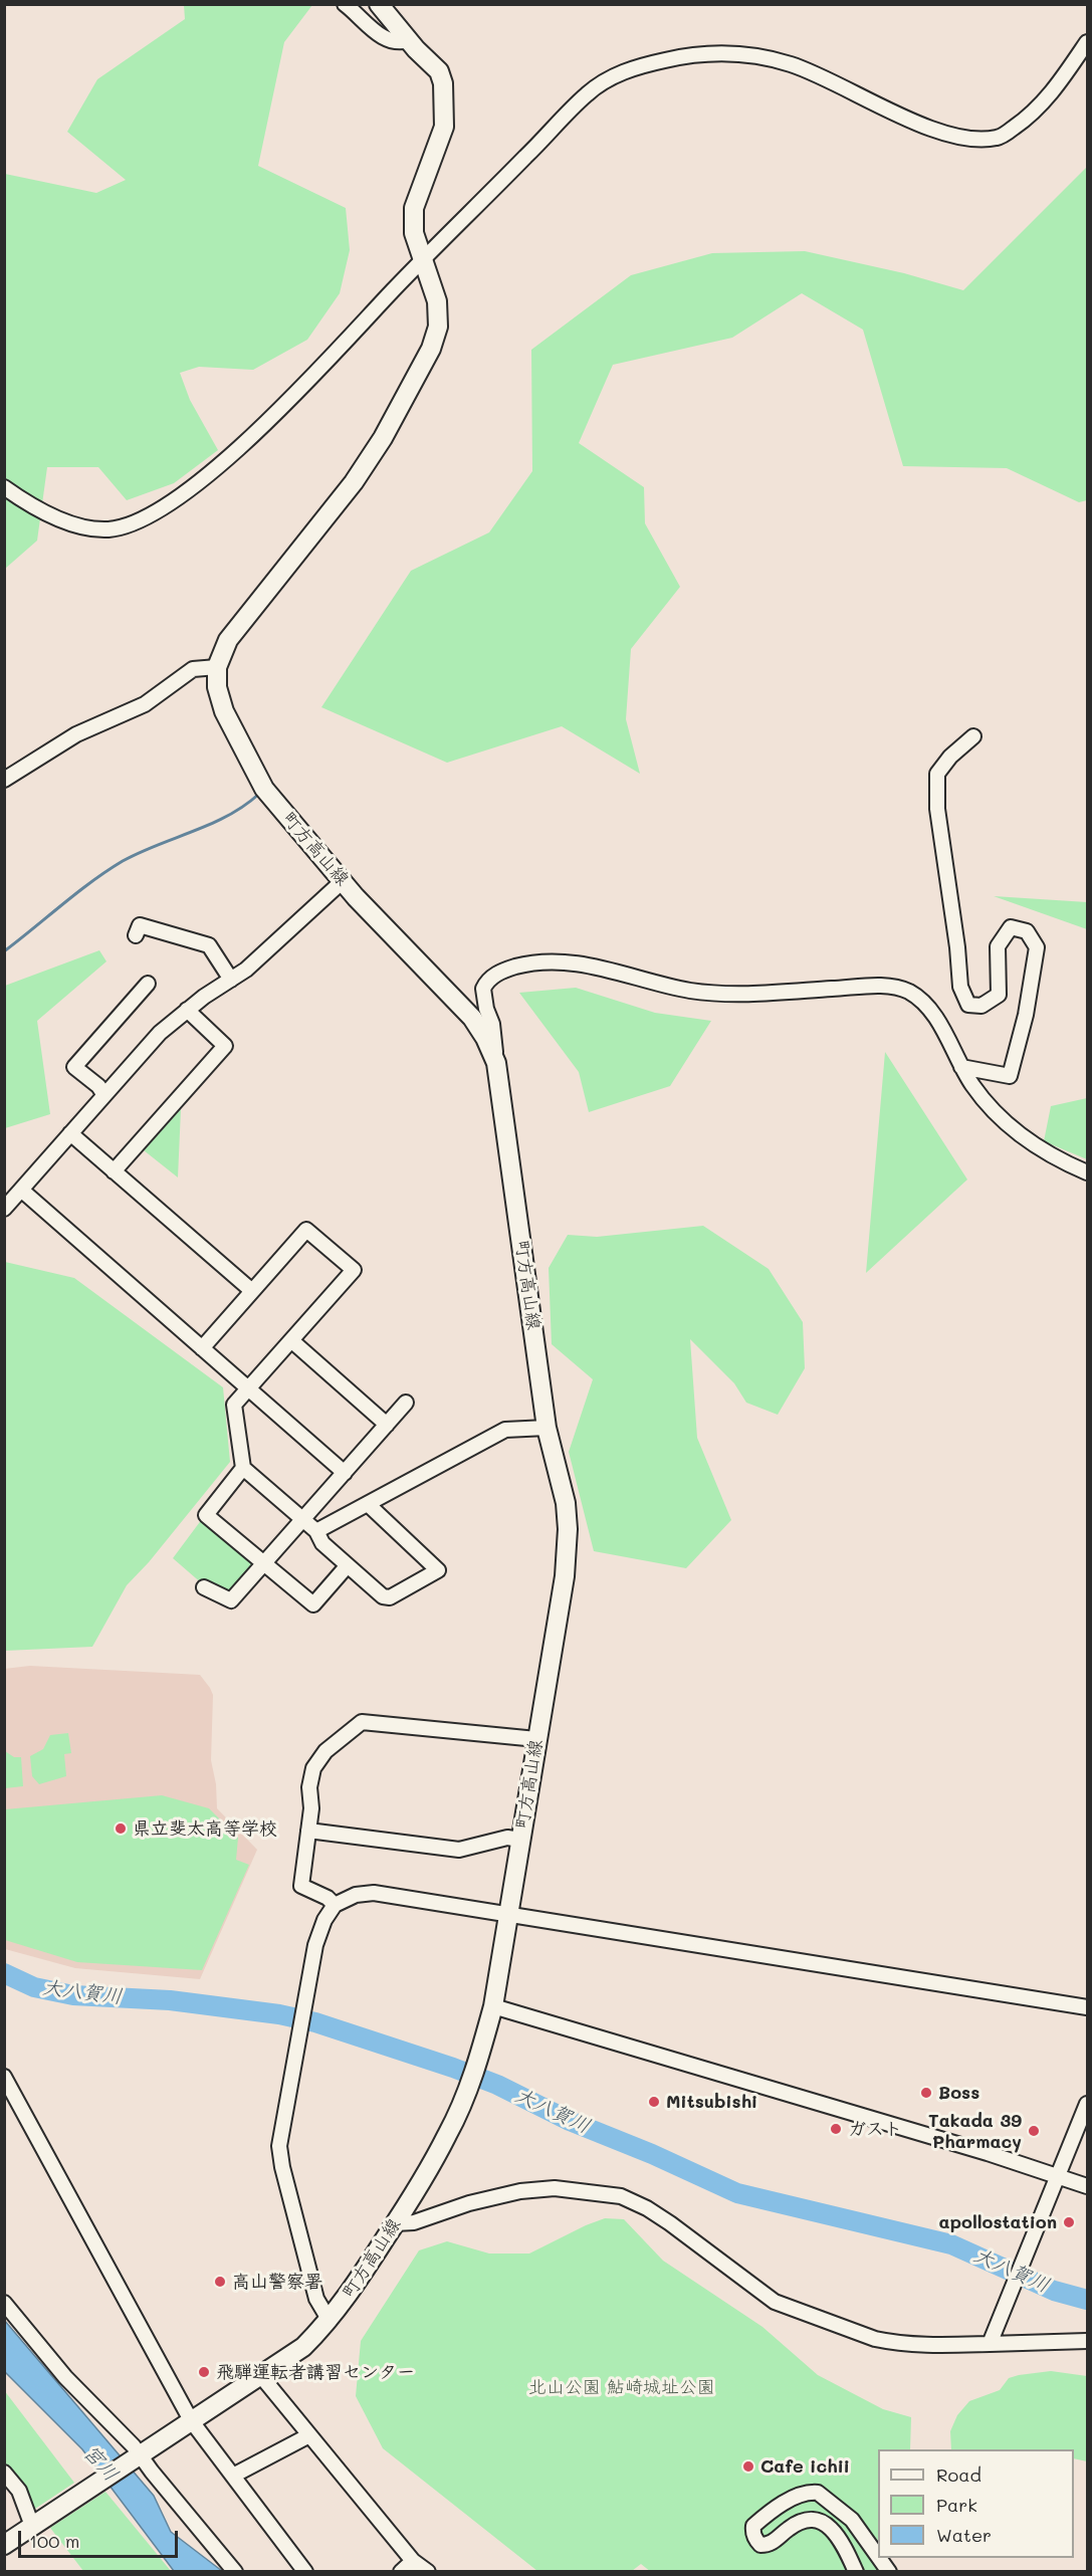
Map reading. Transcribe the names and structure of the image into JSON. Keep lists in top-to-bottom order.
{
  "streets": {
    "main road": ["町方高山線"]
  },
  "water": ["大八賀川", "宮川"],
  "parks": ["北山公園 鮎崎城址公園"],
  "places": [
    "県立斐太高等学校",
    "Boss",
    "Mitsubishi",
    "ガスト",
    "Takada 39 Pharmacy",
    "apollostation",
    "高山警察署",
    "飛騨運転者講習センター",
    "Cafe ichii"
  ],
  "legend": ["Road", "Park", "Water"],
  "scale_bar": "100 m"
}
